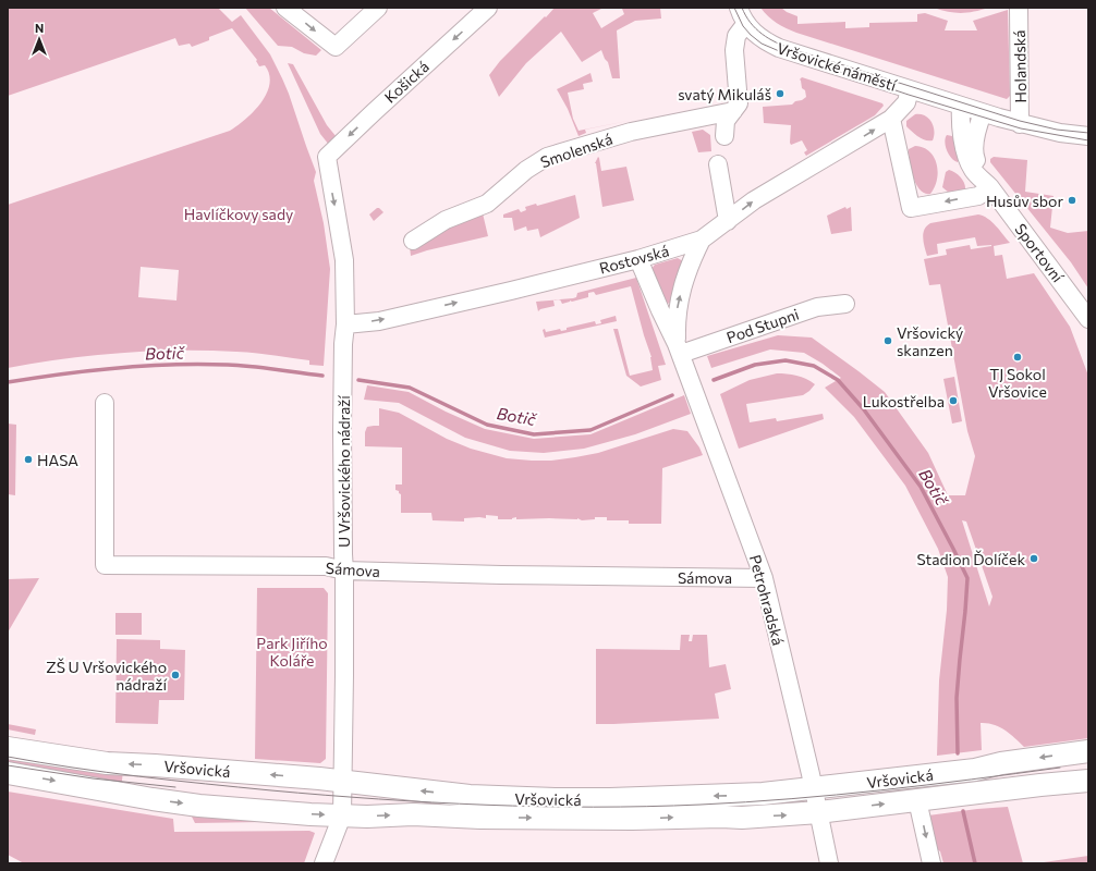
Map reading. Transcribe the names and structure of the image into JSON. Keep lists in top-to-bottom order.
{
  "streets": {
    "main road": ["Vršovická"],
    "street": [
      "Vršovické náměstí",
      "Holandská",
      "Košická",
      "Smolenská",
      "Sportovní",
      "Rostovská",
      "Pod Stupni",
      "U Vršovického nádraží",
      "Sámova",
      "Petrohradská"
    ]
  },
  "crossings": [
    ["Vršovické náměstí", "Holandská"],
    ["Vršovické náměstí", "Smolenská"],
    ["Vršovické náměstí", "Rostovská"],
    ["Košická", "U Vršovického nádraží"],
    ["Rostovská", "U Vršovického nádraží"],
    ["Rostovská", "Petrohradská"],
    ["Pod Stupni", "Petrohradská"],
    ["U Vršovického nádraží", "Sámova"],
    ["U Vršovického nádraží", "Vršovická"],
    ["Sámova", "Petrohradská"],
    ["Petrohradská", "Vršovická"]
  ],
  "one_way": ["Košická", "Rostovská"],
  "water": ["Botič"],
  "parks": ["Havlíčkovy sady", "Park Jiřího Koláře"],
  "places": [
    "svatý Mikuláš",
    "Husův sbor",
    "Vršovický skanzen",
    "TJ Sokol Vršovice",
    "Lukostřelba",
    "HASA",
    "Stadion Ďolíček",
    "ZŠ U Vršovického nádraží"
  ],
  "north": "top"
}
